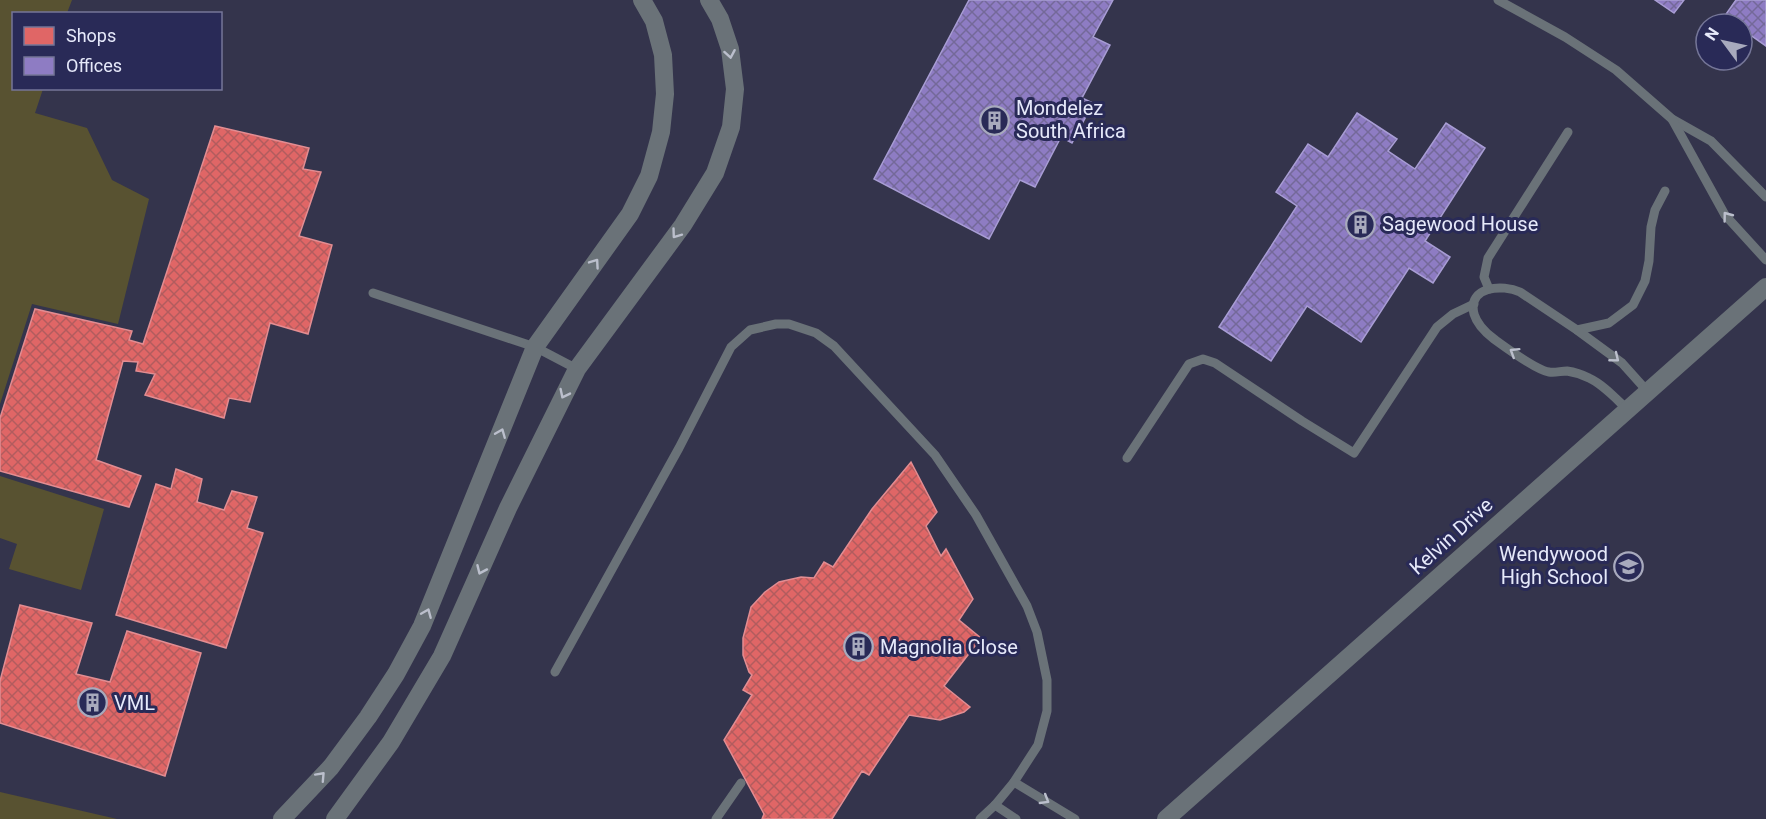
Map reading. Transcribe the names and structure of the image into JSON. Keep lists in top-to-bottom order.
{
  "streets": {
    "street": ["Kelvin Drive"]
  },
  "places": {
    "building": [
      "Mondelez South Africa",
      "Sagewood House",
      "Magnolia Close",
      "VML"
    ],
    "school or university": ["Wendywood High School"]
  },
  "legend": ["Shops", "Offices"],
  "north": "top left"
}
